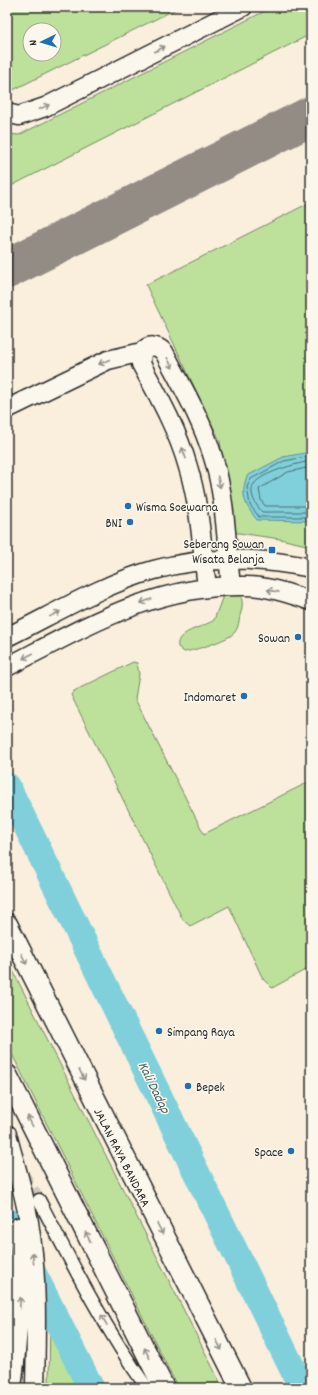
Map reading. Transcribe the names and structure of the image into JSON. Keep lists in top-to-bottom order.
{
  "streets": {
    "main road": ["JALAN RAYA BANDARA"]
  },
  "water": ["Kali Dadap"],
  "places": {
    "other": [
      "Wisma Soewarna",
      "BNI",
      "Sowan",
      "Indomaret",
      "Simpang Raya",
      "Bepek",
      "Space"
    ],
    "transit": ["Seberang Sowan Wisata Belanja"]
  },
  "north": "left"
}
